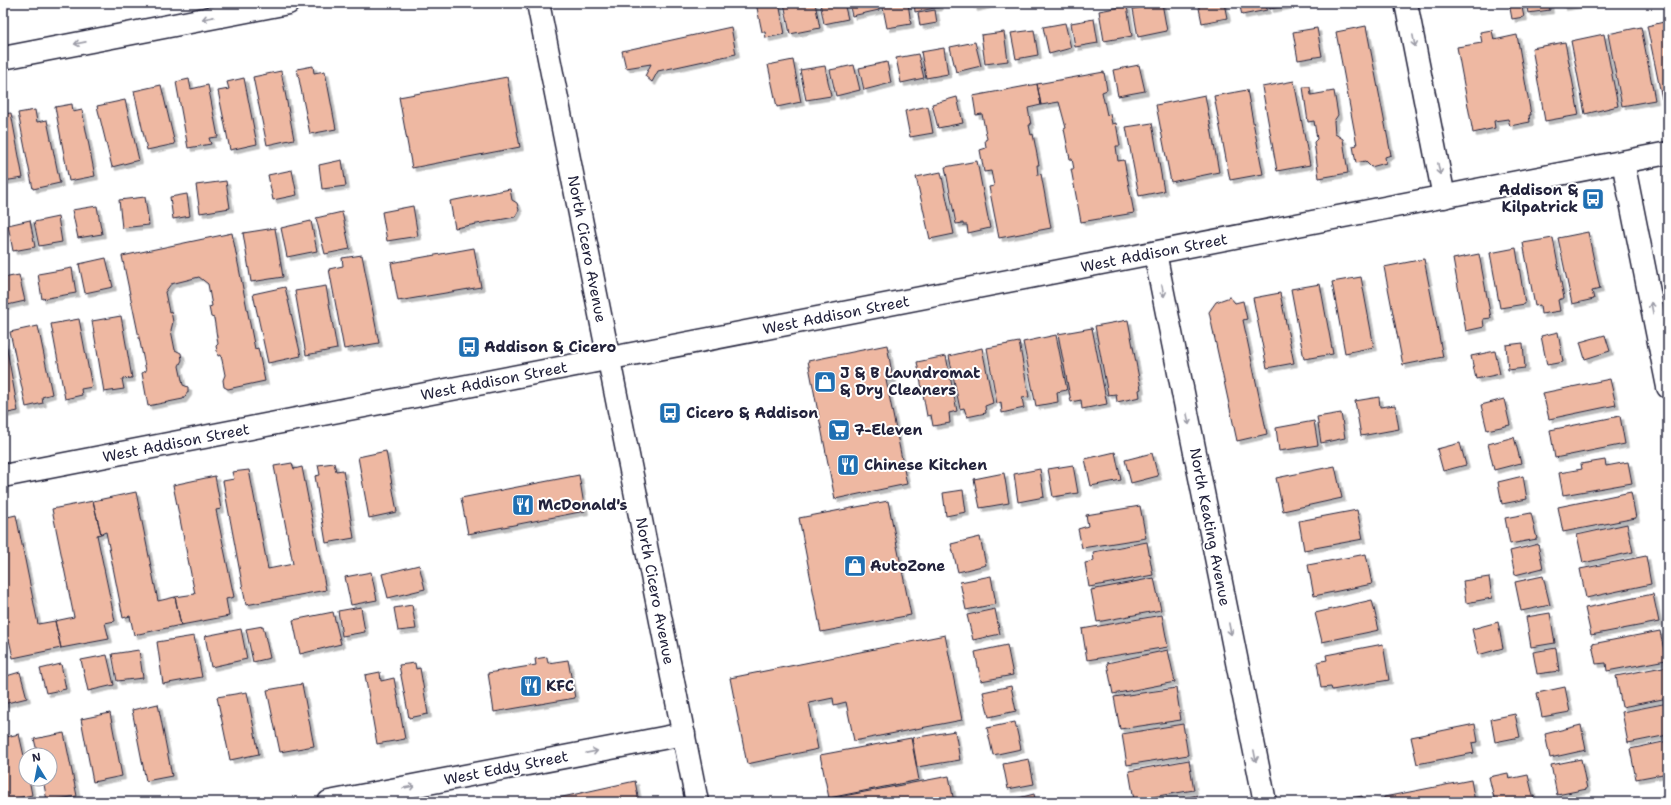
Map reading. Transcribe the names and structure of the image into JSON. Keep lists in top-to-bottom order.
{
  "streets": {
    "street": [
      "North Cicero Avenue",
      "West Addison Street",
      "North Keating Avenue",
      "West Eddy Street"
    ]
  },
  "crossings": [
    ["North Cicero Avenue", "West Addison Street"],
    ["North Cicero Avenue", "West Eddy Street"],
    ["West Addison Street", "North Keating Avenue"]
  ],
  "one_way": ["North Keating Avenue", "West Eddy Street"],
  "places": {
    "bus stop": ["Addison & Kilpatrick", "Addison & Cicero", "Cicero & Addison"],
    "shop": ["J & B Laundromat & Dry Cleaners", "AutoZone"],
    "supermarket": ["7-Eleven"],
    "restaurant": ["Chinese Kitchen", "McDonald's", "KFC"]
  },
  "north": "top"
}
